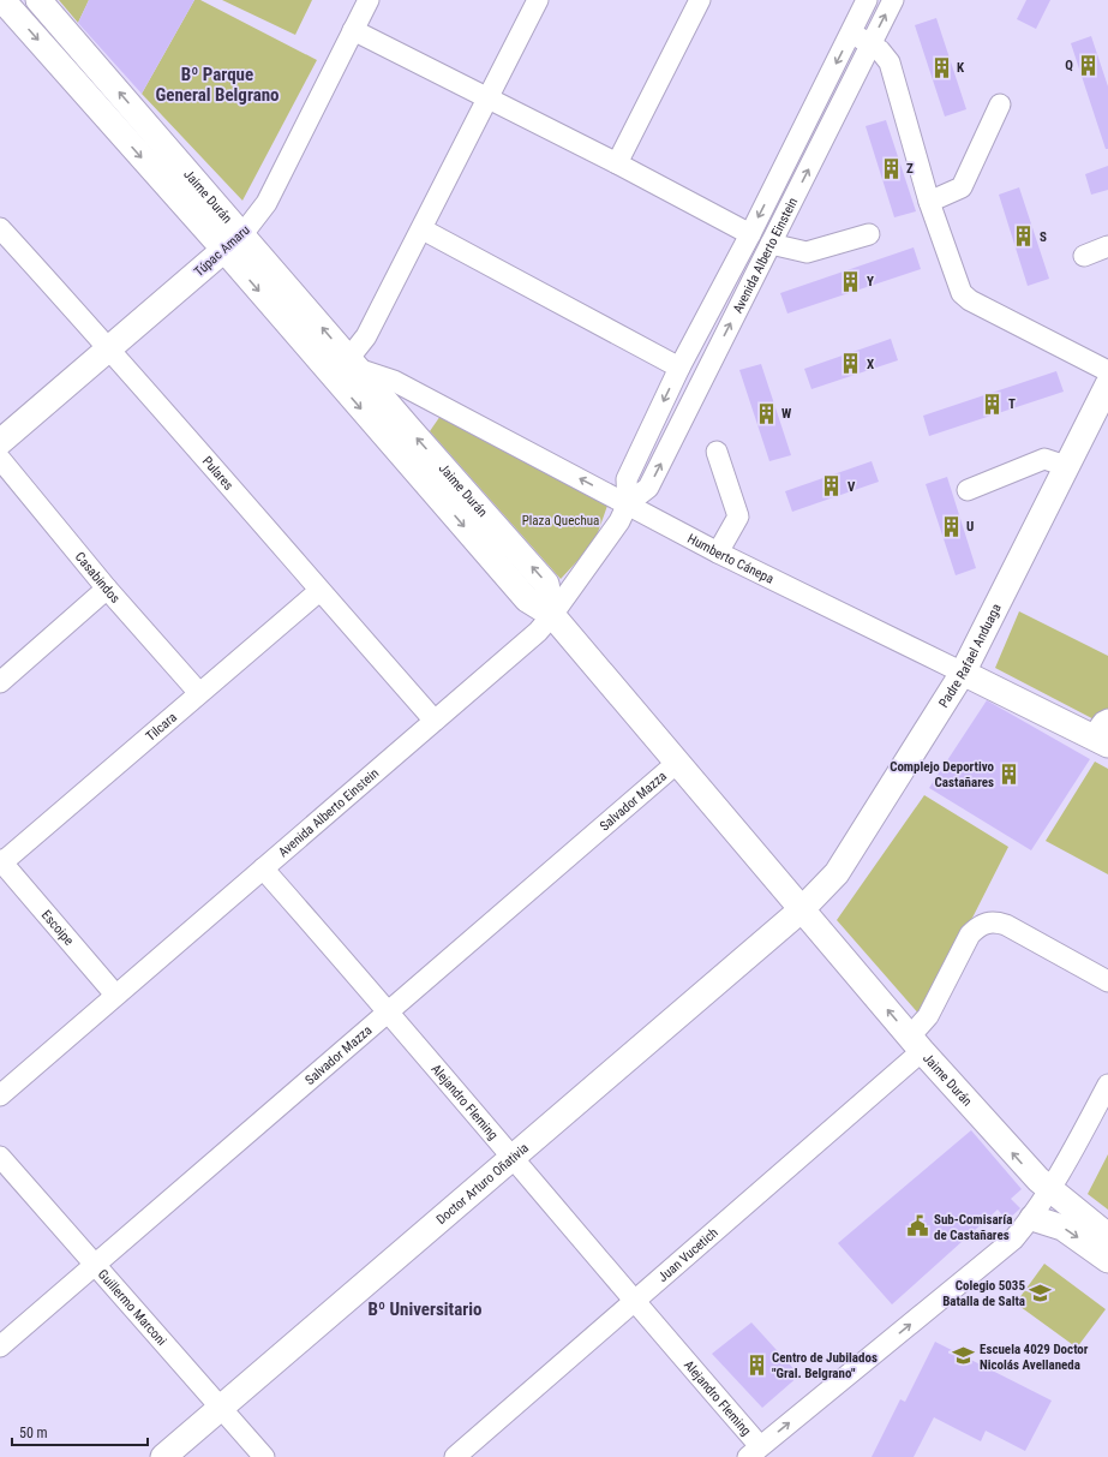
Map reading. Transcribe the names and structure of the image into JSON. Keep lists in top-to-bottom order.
{
  "streets": {
    "street": [
      "Jaime Durán",
      "Túpac Amaru",
      "Avenida Alberto Einstein",
      "Pulares",
      "Humberto Cánepa",
      "Casabindos",
      "Padre Rafael Anduaga",
      "Tilcara",
      "Salvador Mazza",
      "Escoipe",
      "Alejandro Fleming",
      "Doctor Arturo Oñativia",
      "Juan Vucetich",
      "Guillermo Marconi"
    ]
  },
  "crossings": [
    ["Jaime Durán", "Túpac Amaru"],
    ["Jaime Durán", "Avenida Alberto Einstein"],
    ["Jaime Durán", "Humberto Cánepa"],
    ["Jaime Durán", "Padre Rafael Anduaga"],
    ["Jaime Durán", "Salvador Mazza"],
    ["Jaime Durán", "Doctor Arturo Oñativia"],
    ["Jaime Durán", "Juan Vucetich"],
    ["Túpac Amaru", "Pulares"],
    ["Avenida Alberto Einstein", "Pulares"],
    ["Avenida Alberto Einstein", "Humberto Cánepa"],
    ["Avenida Alberto Einstein", "Escoipe"],
    ["Avenida Alberto Einstein", "Alejandro Fleming"],
    ["Pulares", "Tilcara"],
    ["Humberto Cánepa", "Padre Rafael Anduaga"],
    ["Casabindos", "Tilcara"],
    ["Padre Rafael Anduaga", "Doctor Arturo Oñativia"],
    ["Tilcara", "Escoipe"],
    ["Salvador Mazza", "Alejandro Fleming"],
    ["Salvador Mazza", "Guillermo Marconi"],
    ["Alejandro Fleming", "Doctor Arturo Oñativia"],
    ["Alejandro Fleming", "Juan Vucetich"],
    ["Doctor Arturo Oñativia", "Guillermo Marconi"]
  ],
  "districts": ["Bº Parque General Belgrano", "Bº Universitario"],
  "parks": ["Plaza Quechua"],
  "places": {
    "building": [
      "Q",
      "K",
      "Z",
      "S",
      "Y",
      "X",
      "T",
      "W",
      "V",
      "U",
      "Complejo Deportivo Castañares",
      "Centro de Jubilados \"Gral. Belgrano\""
    ],
    "public building": ["Sub-Comisaría de Castañares"],
    "school or university": ["Colegio 5035 Batalla de Salta", "Escuela 4029 Doctor Nicolás Avellaneda"]
  },
  "scale_bar": "50 m"
}
